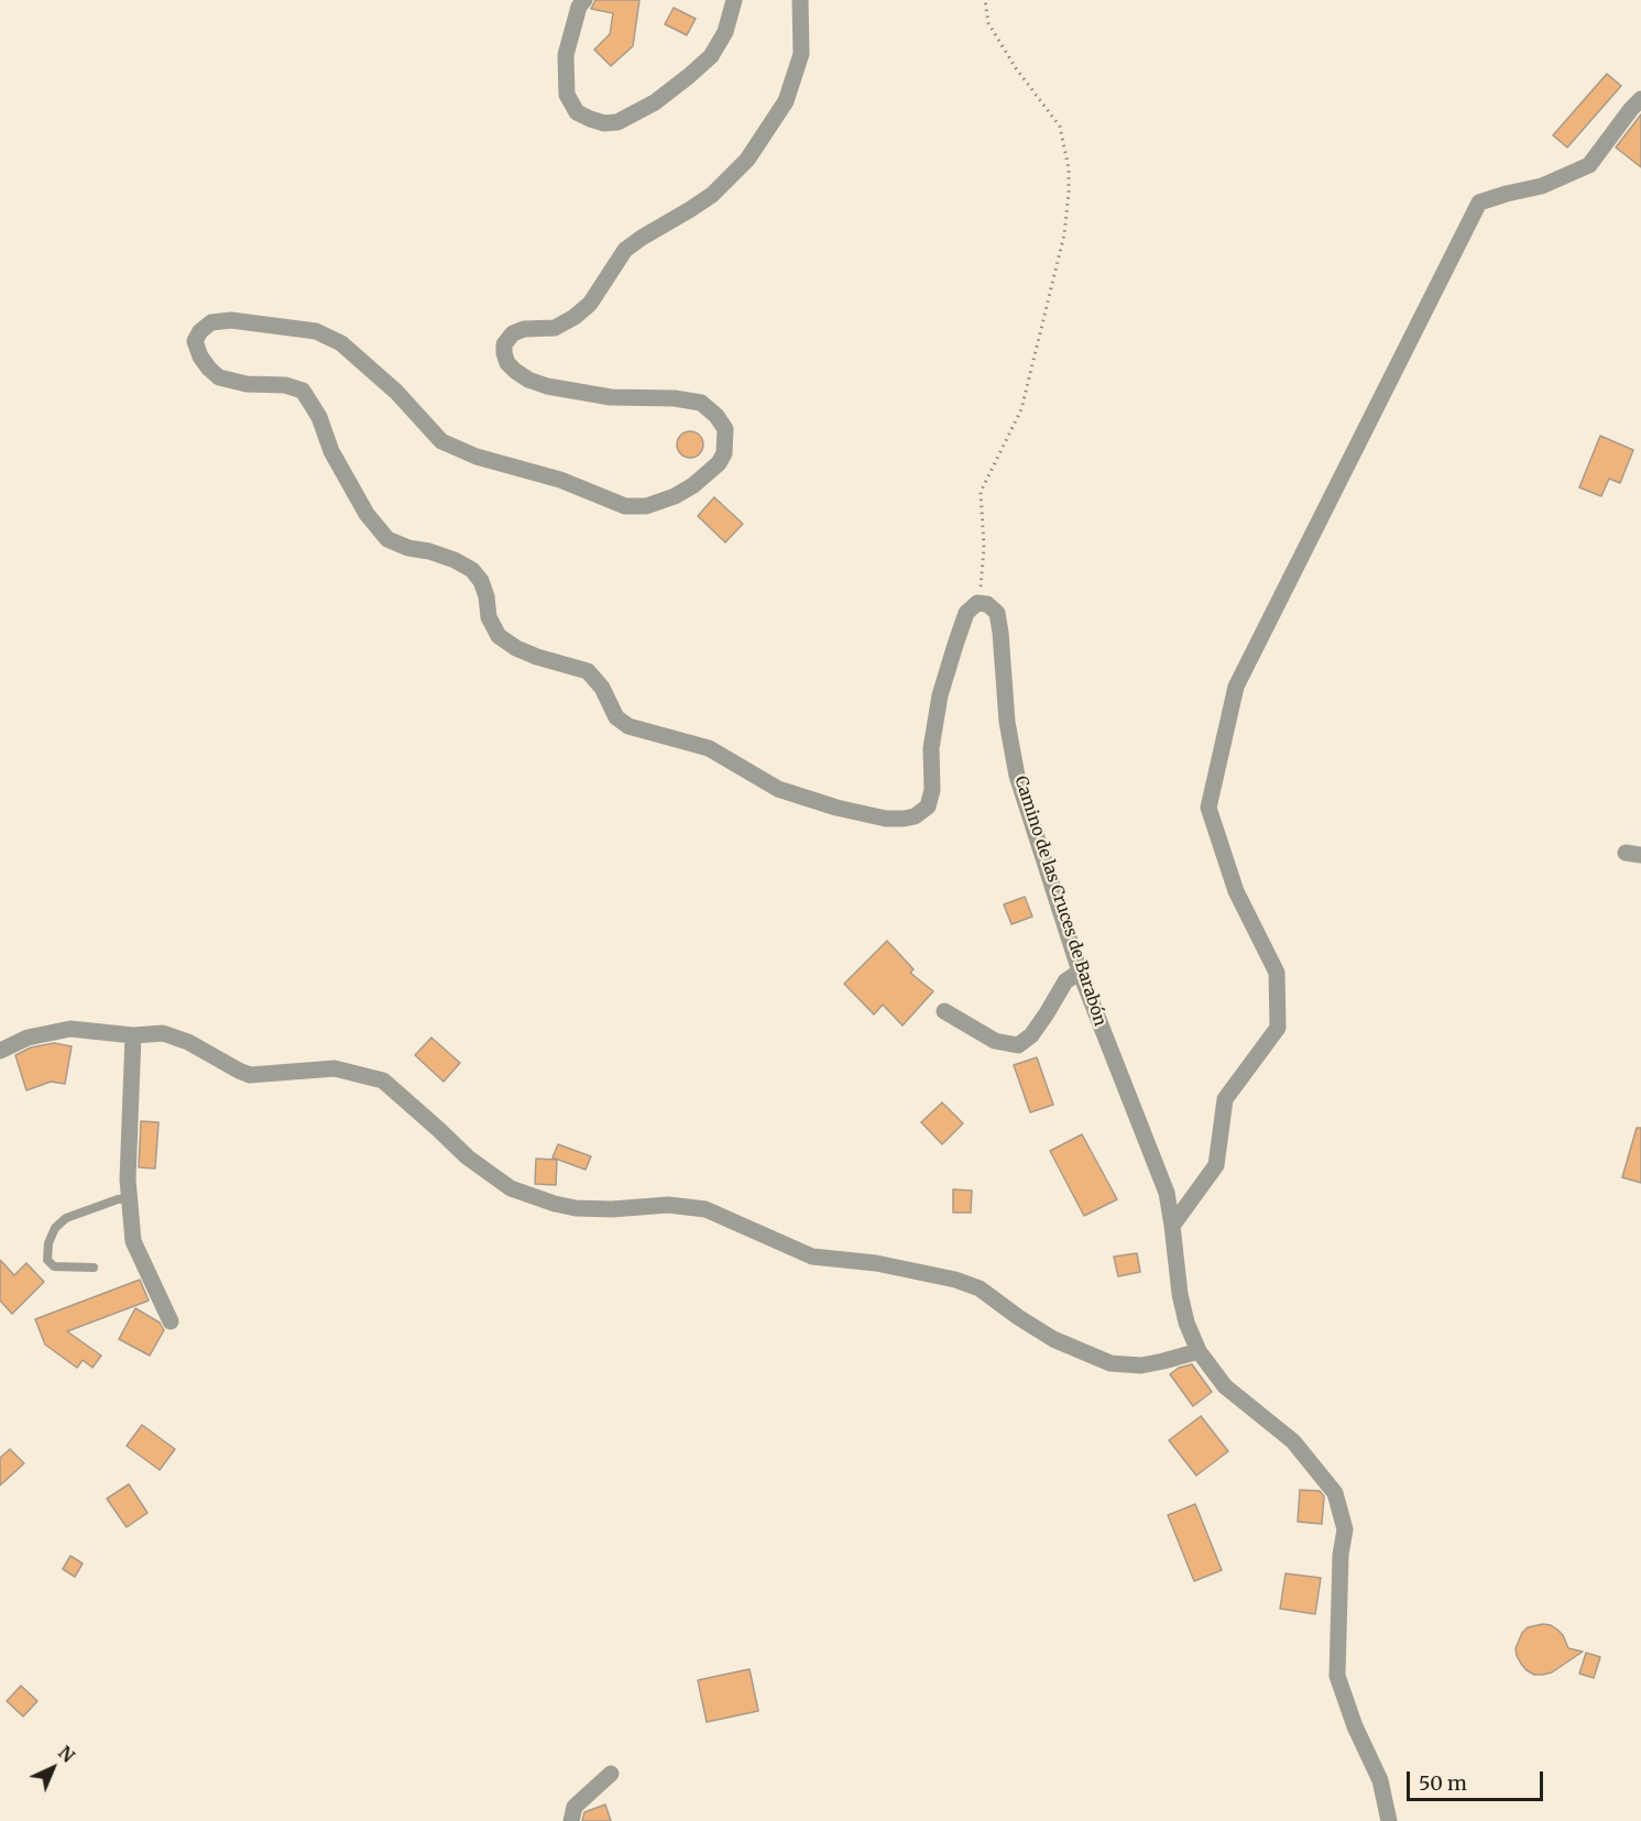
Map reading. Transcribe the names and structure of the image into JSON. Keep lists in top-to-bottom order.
{
  "streets": {
    "street": ["Camino de las Cruces de Barabón"]
  },
  "scale_bar": "50 m",
  "north": "top right"
}
